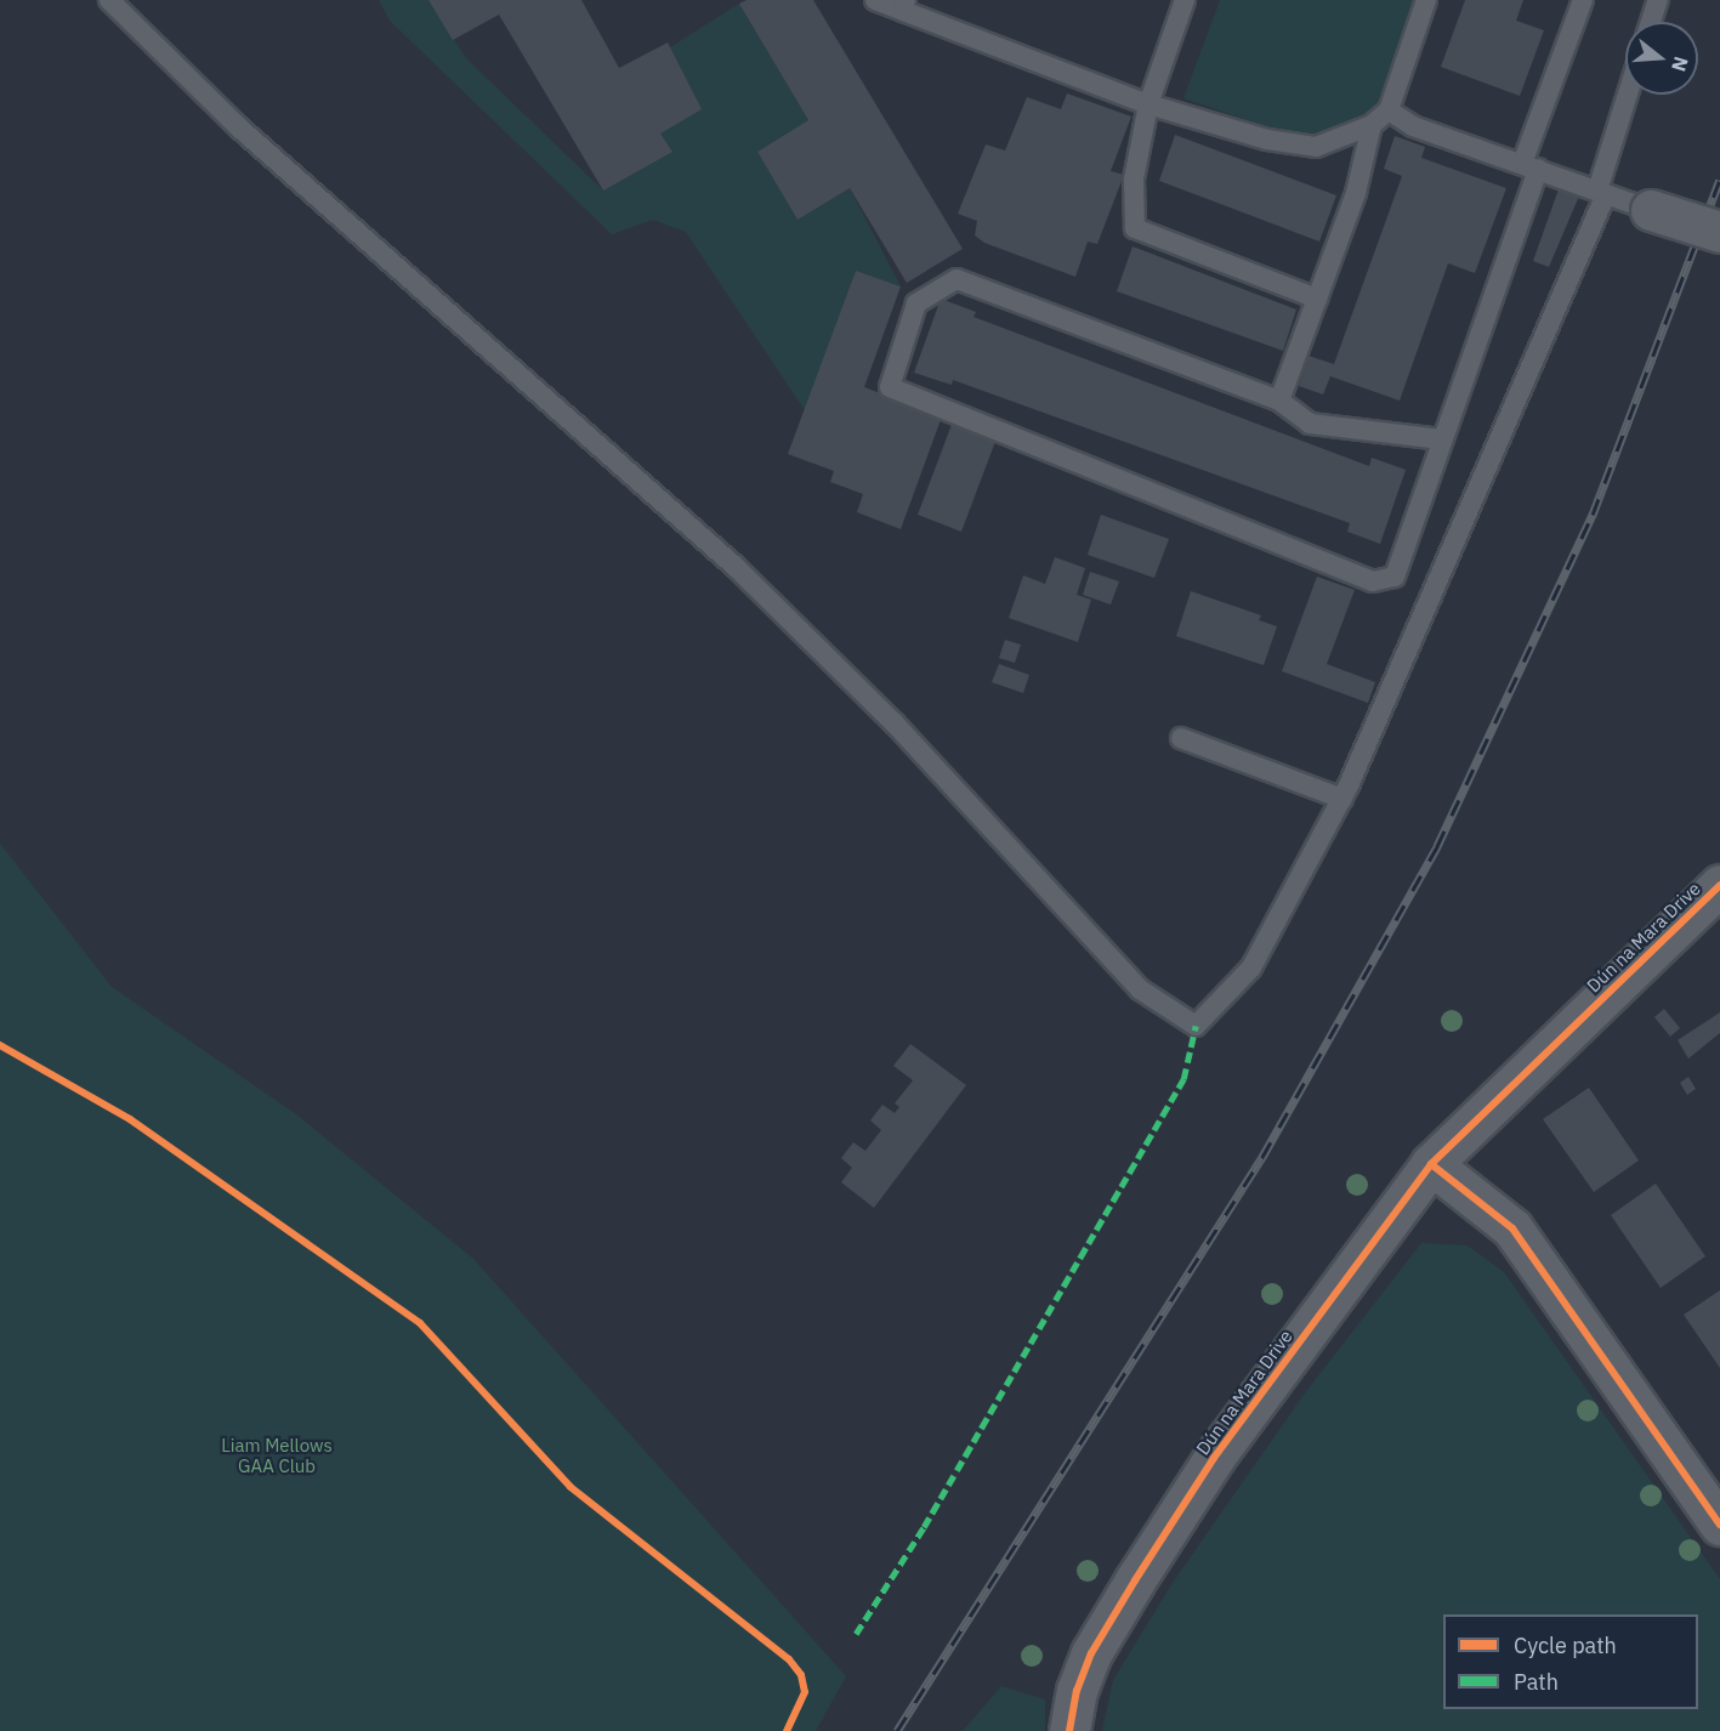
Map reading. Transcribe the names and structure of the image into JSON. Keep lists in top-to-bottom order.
{
  "streets": {
    "street": ["Dún na Mara Drive"]
  },
  "parks": ["Liam Mellows GAA Club"],
  "legend": ["Cycle path", "Path"],
  "north": "right"
}
